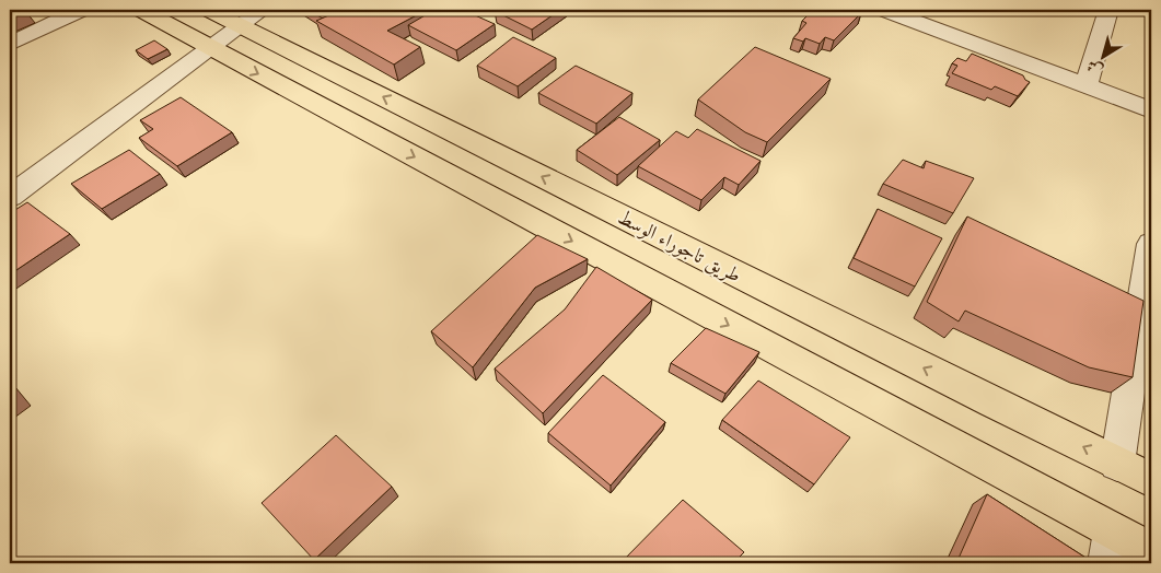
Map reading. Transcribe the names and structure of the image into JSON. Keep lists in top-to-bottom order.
{
  "streets": {
    "main road": ["طريق تاجوراء الوسط"]
  },
  "north": "bottom left"
}
